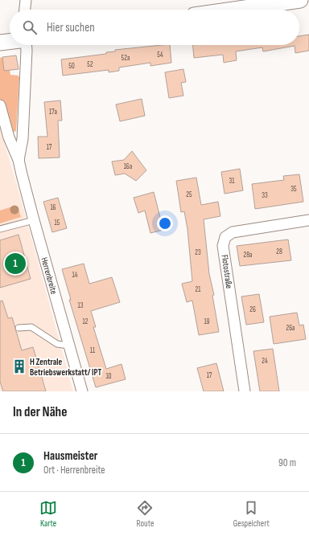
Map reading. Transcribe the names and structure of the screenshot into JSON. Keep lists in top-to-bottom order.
{
  "streets": {
    "street": ["Flotostraße", "Herrenbreite"]
  },
  "places": {
    "building": ["H Zentrale Betriebswerkstatt/ IPT"]
  },
  "house_numbers": [
    "54",
    "52a",
    "52",
    "50",
    "17a",
    "17",
    "16a",
    "31",
    "35",
    "25",
    "33",
    "16",
    "15",
    "28",
    "23",
    "28a",
    "14",
    "21",
    "13",
    "26",
    "12",
    "19",
    "26a",
    "11",
    "24",
    "17",
    "10"
  ],
  "page": {
    "search": "Hier suchen",
    "pins": "1",
    "heading": "In der Nähe",
    "list": [
      {
        "mark": "1",
        "name": "Hausmeister",
        "note": "Ort · Herrenbreite",
        "value": "90 m"
      }
    ],
    "nav": ["Karte", "Route", "Gespeichert"]
  }
}
